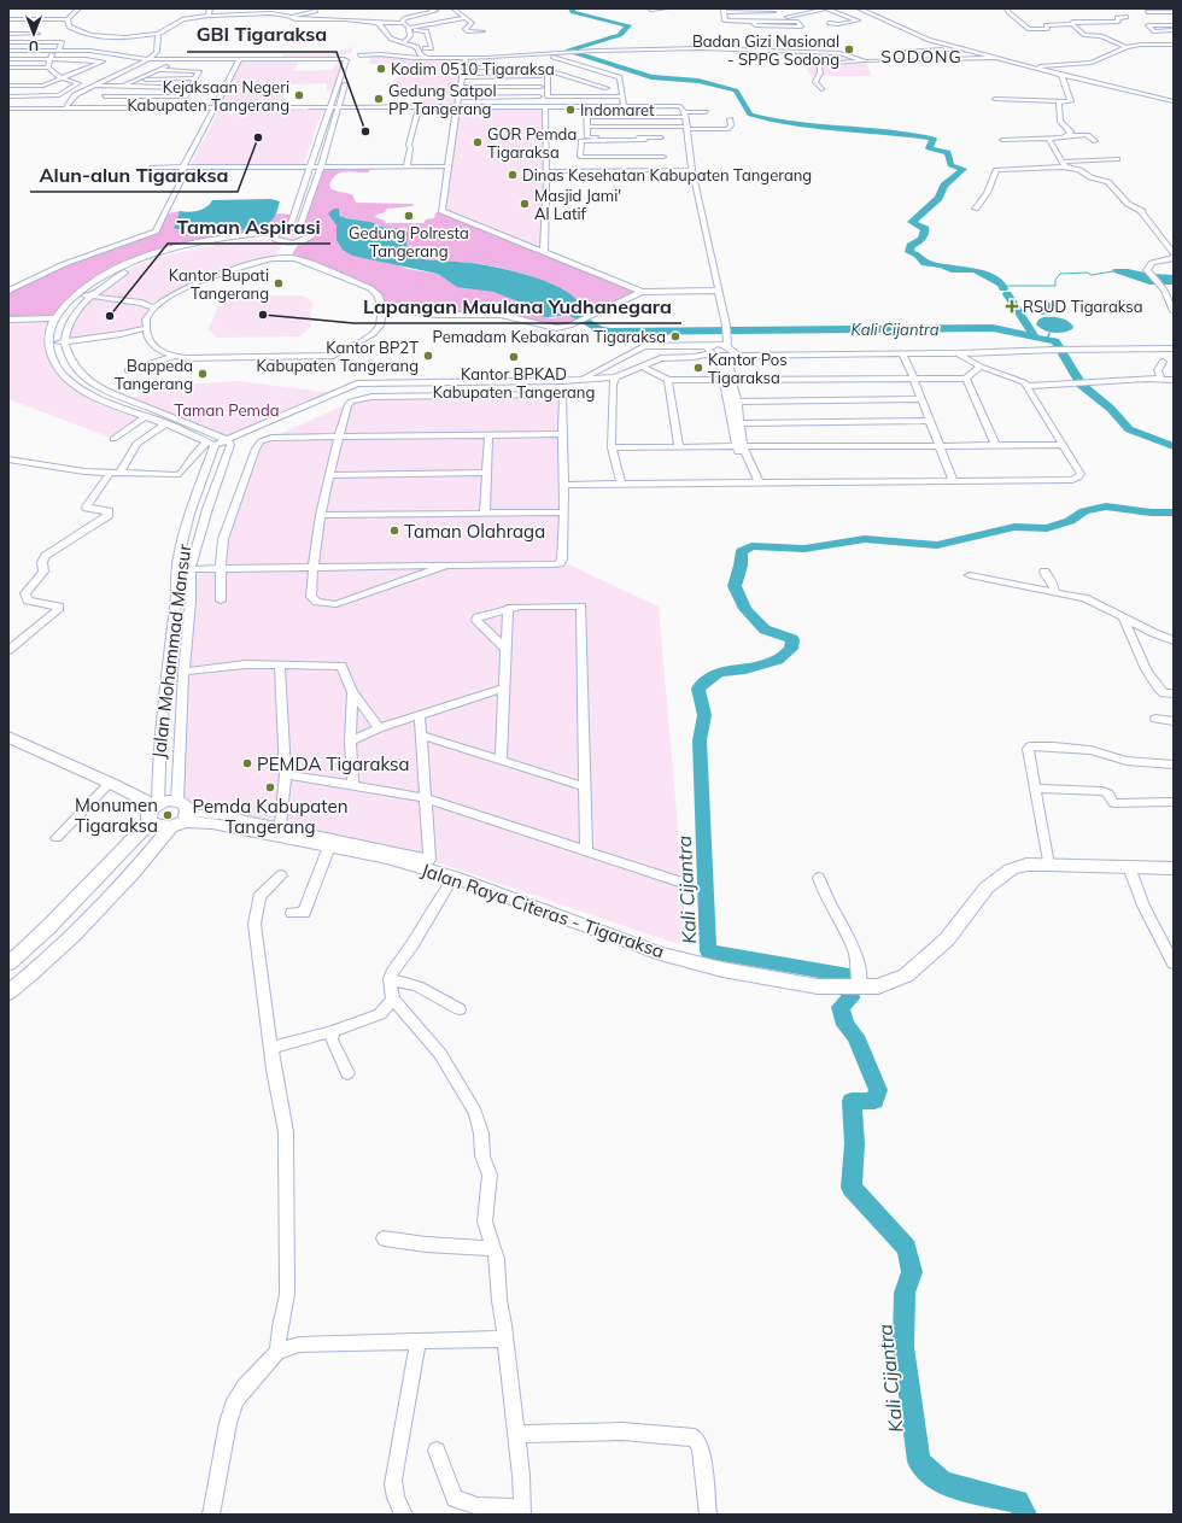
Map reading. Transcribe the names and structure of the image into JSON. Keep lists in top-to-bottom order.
{
  "streets": {
    "main road": ["Jalan Raya Citeras - Tigaraksa"],
    "street": ["Jalan Mohammad Mansur"]
  },
  "crossings": [
    ["Jalan Mohammad Mansur", "Jalan Raya Citeras - Tigaraksa"]
  ],
  "districts": ["SODONG"],
  "water": ["Kali Cijantra"],
  "parks": ["Taman Pemda"],
  "places": {
    "other": [
      "Badan Gizi Nasional - SPPG Sodong",
      "Kodim 0510 Tigaraksa",
      "Kejaksaan Negeri Kabupaten Tangerang",
      "Gedung Satpol PP Tangerang",
      "Indomaret",
      "GBI Tigaraksa",
      "Alun-alun Tigaraksa",
      "GOR Pemda Tigaraksa",
      "Dinas Kesehatan Kabupaten Tangerang",
      "Masjid Jami' Al Latif",
      "Gedung Polresta Tangerang",
      "Kantor Bupati Tangerang",
      "Lapangan Maulana Yudhanegara",
      "Taman Aspirasi",
      "Pemadam Kebakaran Tigaraksa",
      "Kantor BP2T Kabupaten Tangerang",
      "Kantor BPKAD Kabupaten Tangerang",
      "Kantor Pos Tigaraksa",
      "Bappeda Tangerang",
      "Taman Olahraga",
      "PEMDA Tigaraksa",
      "Pemda Kabupaten Tangerang",
      "Monumen Tigaraksa"
    ],
    "health": ["RSUD Tigaraksa"]
  },
  "north": "bottom"
}
